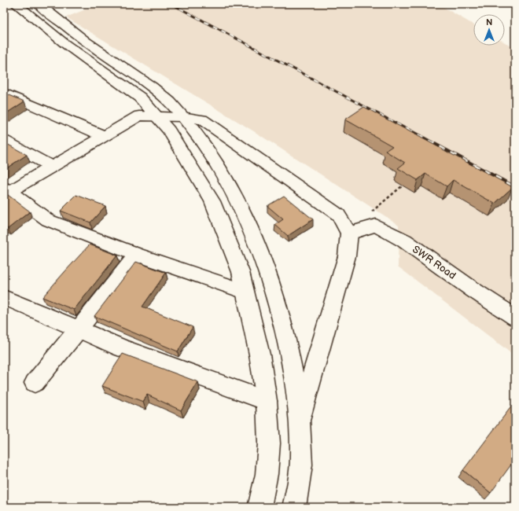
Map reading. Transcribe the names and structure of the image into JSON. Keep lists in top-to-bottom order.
{
  "streets": {
    "main road": ["SWR Road"]
  },
  "north": "top"
}
